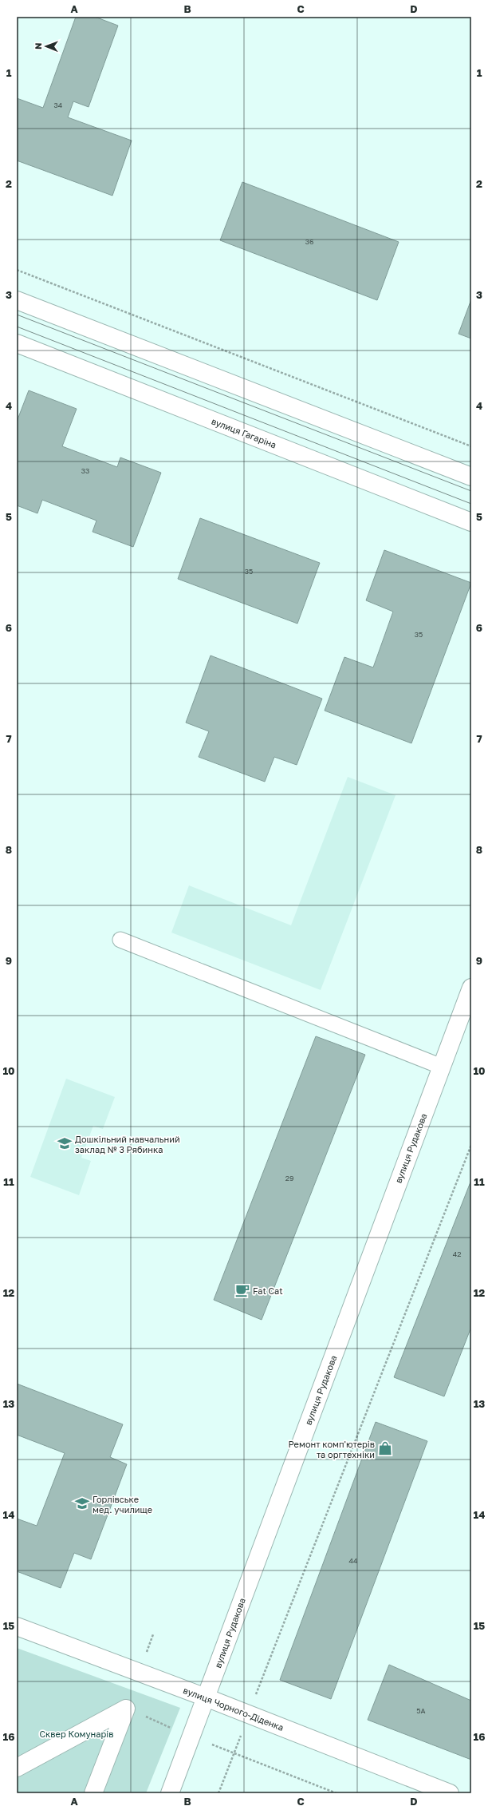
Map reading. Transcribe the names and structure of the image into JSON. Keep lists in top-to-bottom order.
{
  "streets": {
    "street": ["вулиця Гагаріна", "вулиця Рудакова", "вулиця Чорного-Діденка"]
  },
  "crossings": [
    ["вулиця Рудакова", "вулиця Чорного-Діденка"]
  ],
  "parks": ["Сквер Комунарів"],
  "places": {
    "school or university": ["Дошкільний навчальний заклад № 3 Рябинка", "Горлівське мед. училище"],
    "cafe": ["Fat Cat"],
    "shop": ["Ремонт комп'ютерів та оргтехніки"]
  },
  "house_numbers": [
    "34",
    "36",
    "33",
    "35",
    "35",
    "29",
    "42",
    "44",
    "5А"
  ],
  "north": "left",
  "grid": {
    "columns": [
      "A",
      "B",
      "C",
      "D"
    ],
    "rows": [
      "1",
      "2",
      "3",
      "4",
      "5",
      "6",
      "7",
      "8",
      "9",
      "10",
      "11",
      "12",
      "13",
      "14",
      "15",
      "16"
    ]
  }
}
